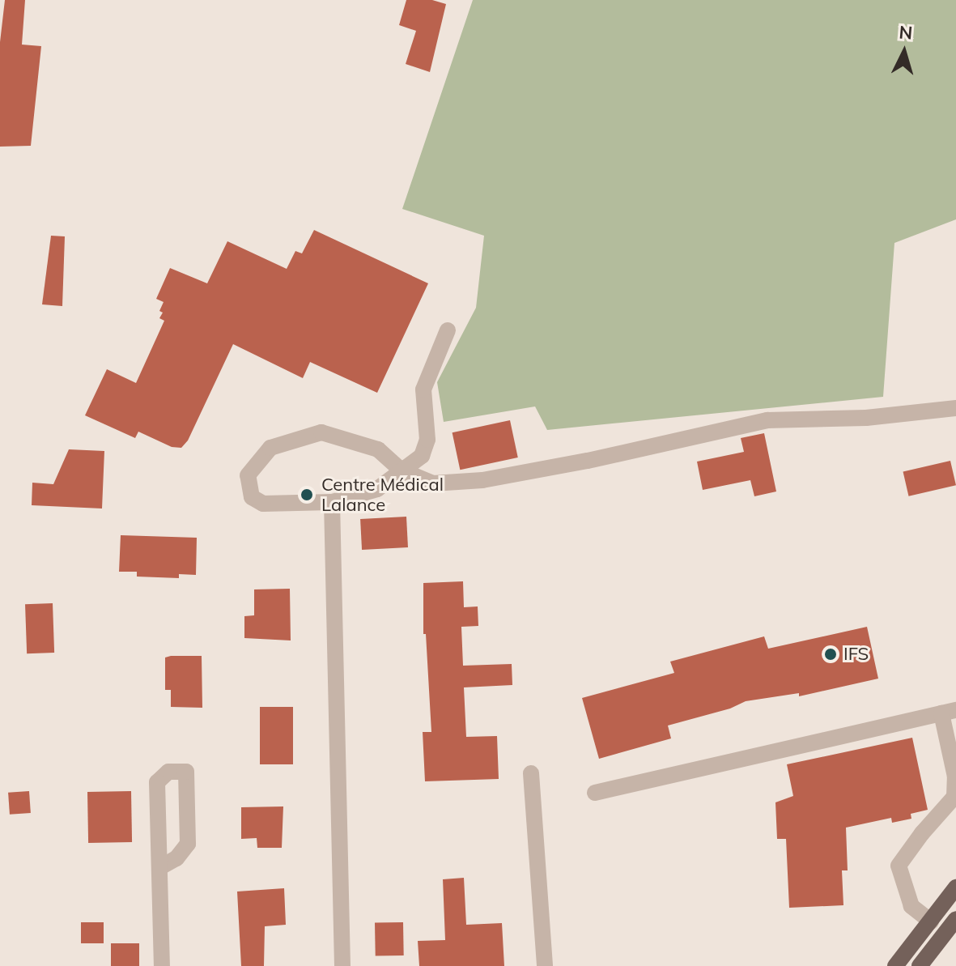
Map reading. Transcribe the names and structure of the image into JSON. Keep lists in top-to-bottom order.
{
  "places": ["Centre Médical Lalance", "IFS"],
  "north": "top"
}
